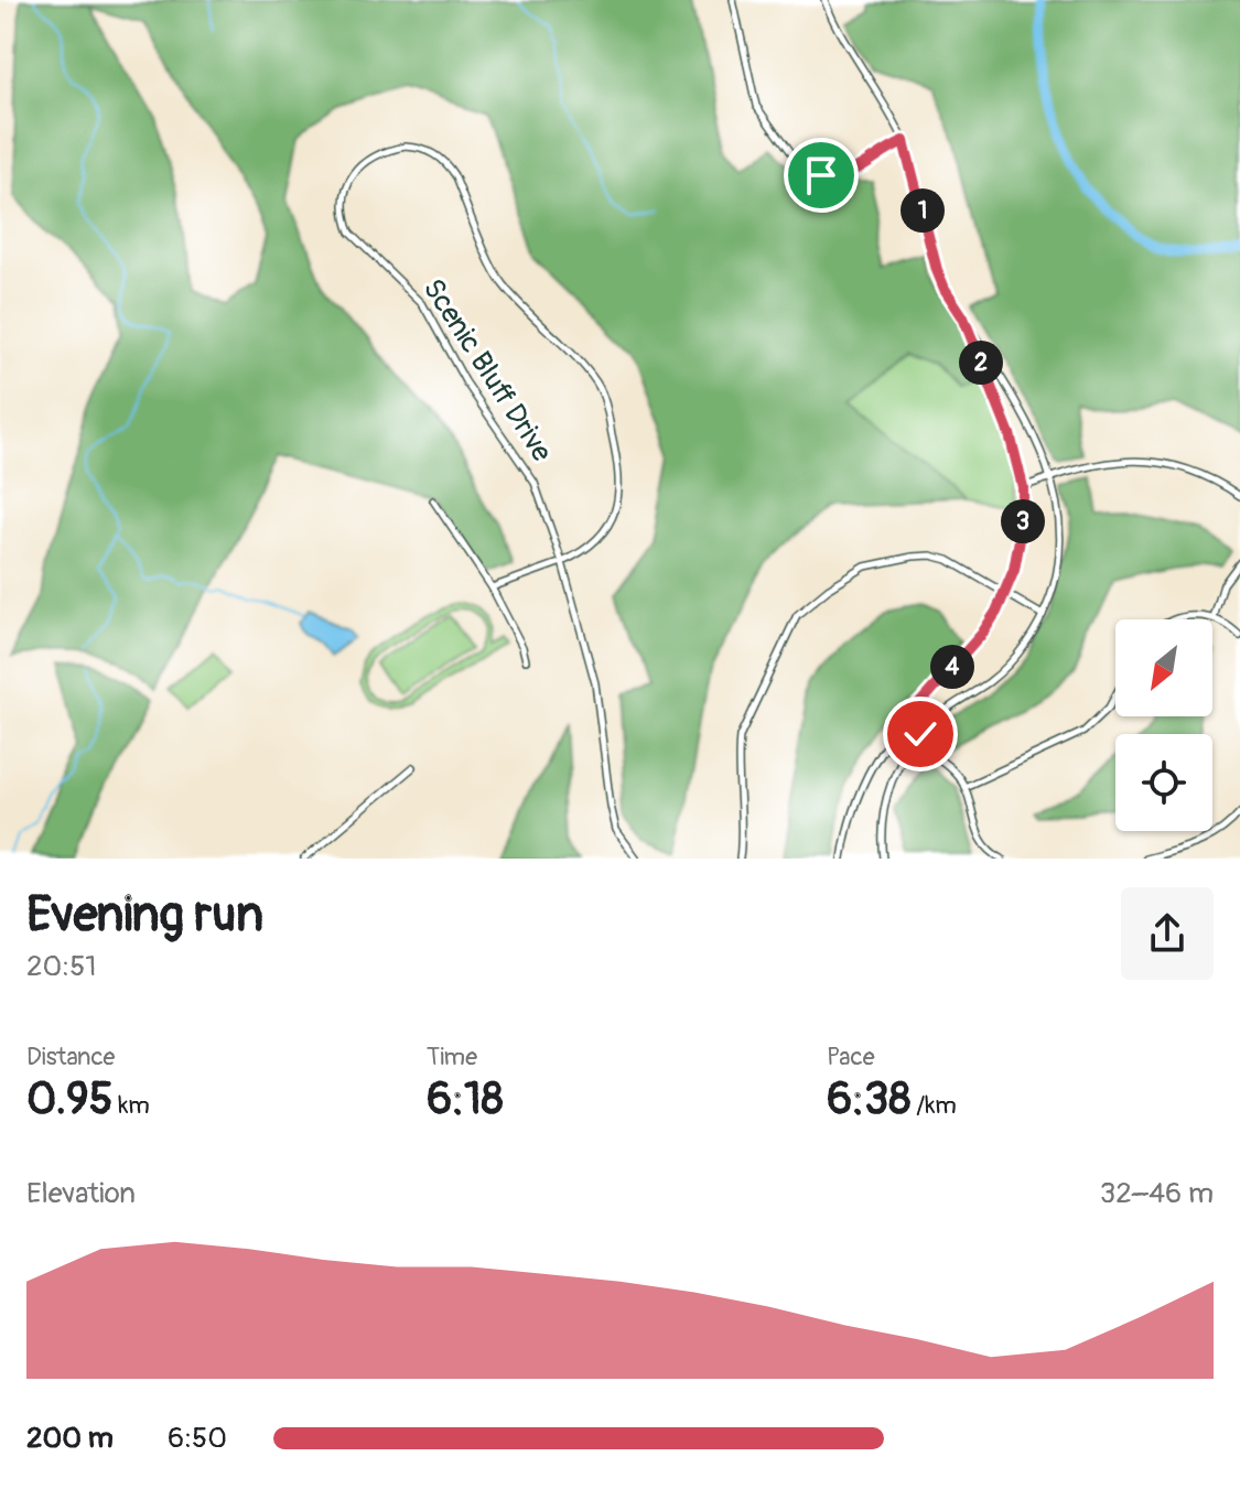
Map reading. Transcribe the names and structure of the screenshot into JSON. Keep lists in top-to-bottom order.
{
  "streets": {
    "street": ["Scenic Bluff Drive"]
  },
  "north": "bottom left",
  "page": {
    "pins": [
      "1",
      "2",
      "3",
      "4"
    ],
    "heading": ["Evening run", "20:51"],
    "stats": [
      ["Distance", "0.95 km"],
      ["Time", "6:18"],
      ["Pace", "6:38 /km"]
    ],
    "chart": ["Elevation", "32–46 m"],
    "list": [
      {
        "name": "200 m",
        "note": "6:50"
      }
    ]
  }
}
